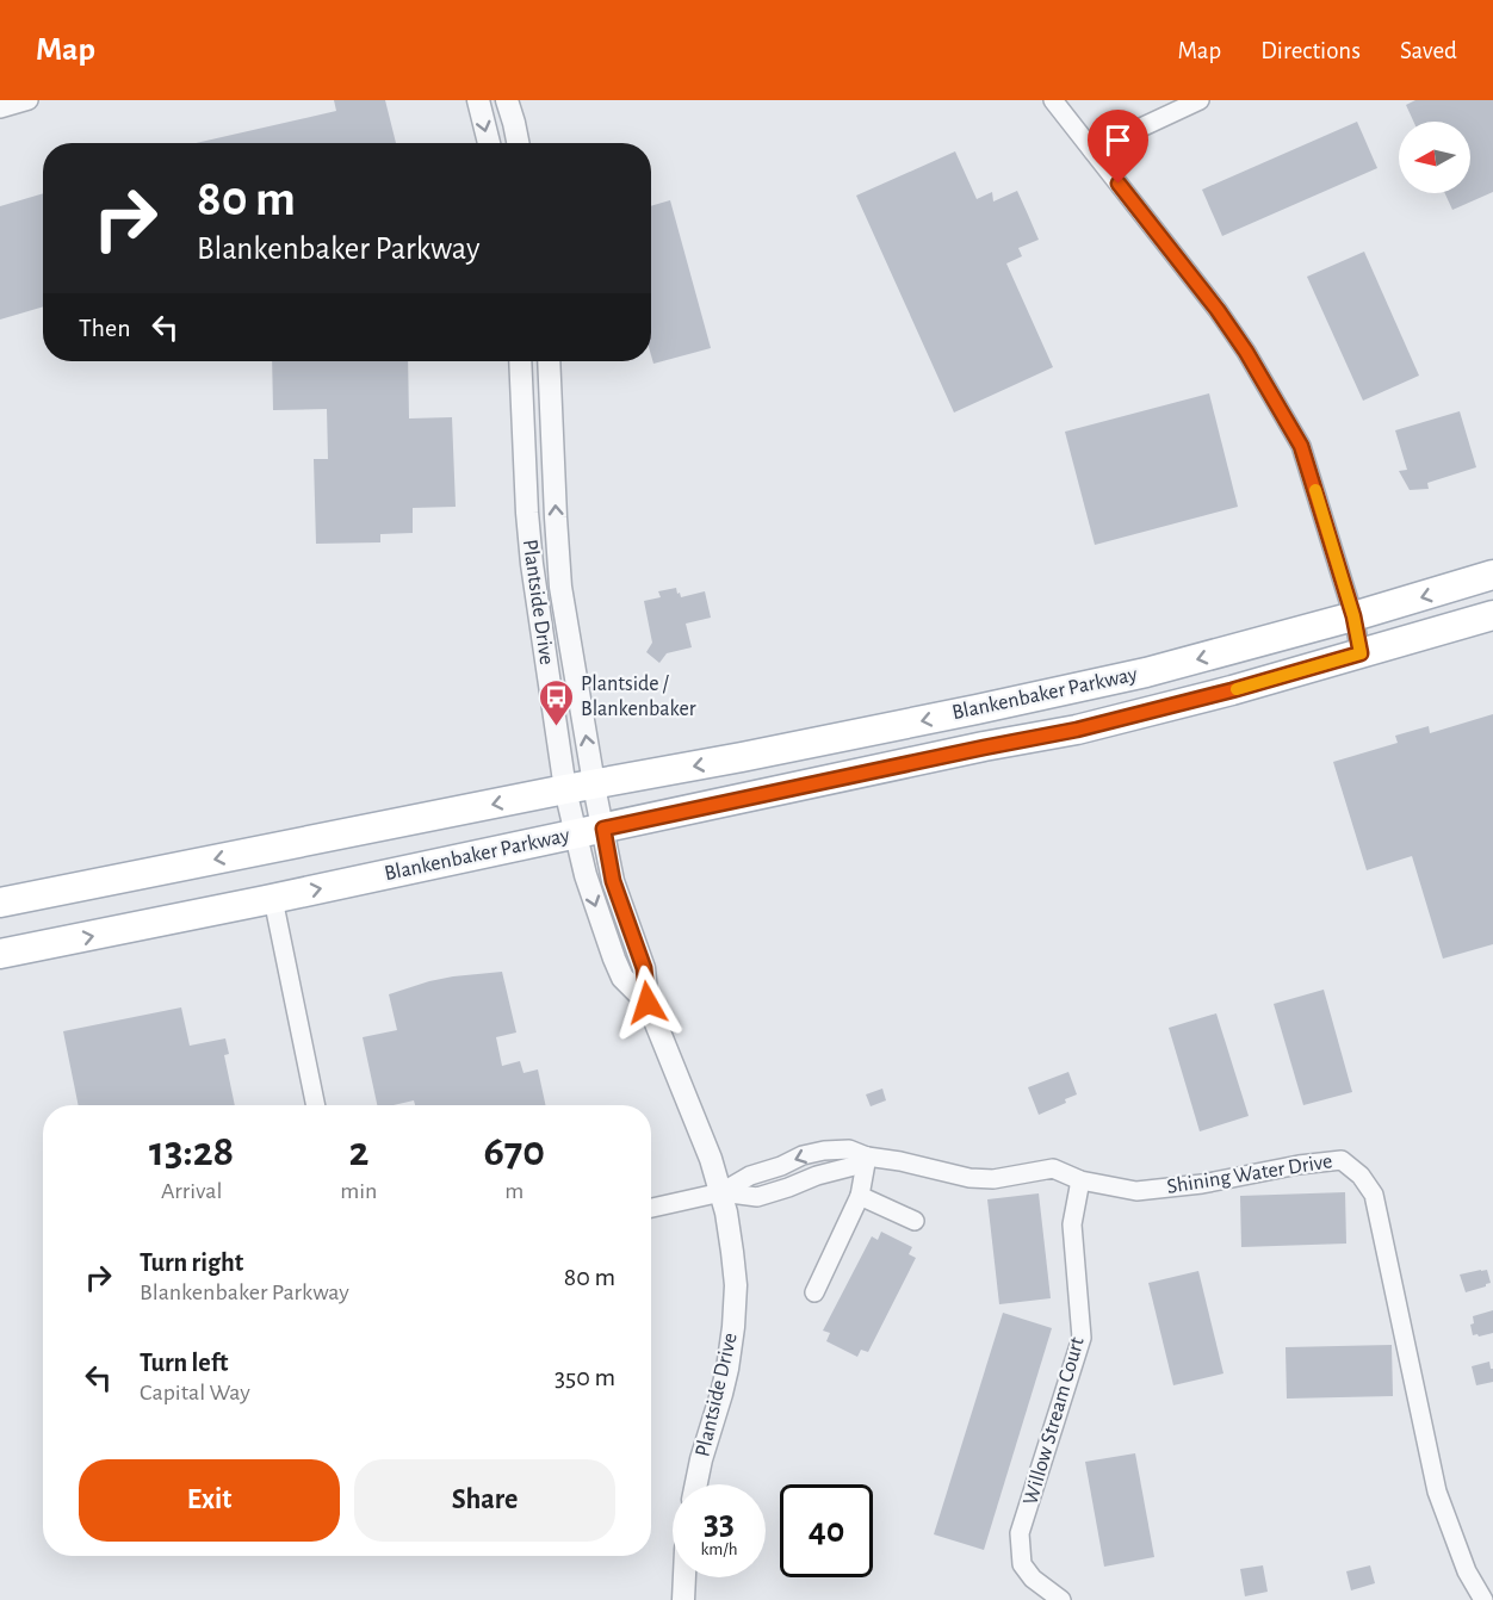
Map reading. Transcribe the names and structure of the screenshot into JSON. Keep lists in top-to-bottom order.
{
  "streets": {
    "main road": ["Blankenbaker Parkway"],
    "street": ["Plantside Drive", "Shining Water Drive", "Willow Stream Court"]
  },
  "crossings": [
    ["Plantside Drive", "Blankenbaker Parkway"],
    ["Plantside Drive", "Shining Water Drive"],
    ["Shining Water Drive", "Willow Stream Court"]
  ],
  "places": {
    "bus stop": ["Plantside / Blankenbaker"]
  },
  "north": "left",
  "page": {
    "header": "Map",
    "nav": ["Map", "Directions", "Saved"],
    "turn": ["80 m", "Blankenbaker Parkway"],
    "then": "Then",
    "eta": [
      "13:28",
      "Arrival",
      "2",
      "min",
      "670",
      "m"
    ],
    "list": [
      {
        "name": "Turn right",
        "note": "Blankenbaker Parkway",
        "value": "80 m"
      },
      {
        "name": "Turn left",
        "note": "Capital Way",
        "value": "350 m"
      }
    ],
    "buttons": ["Exit", "Share"],
    "speed": "33 km/h",
    "limit": "40"
  }
}
